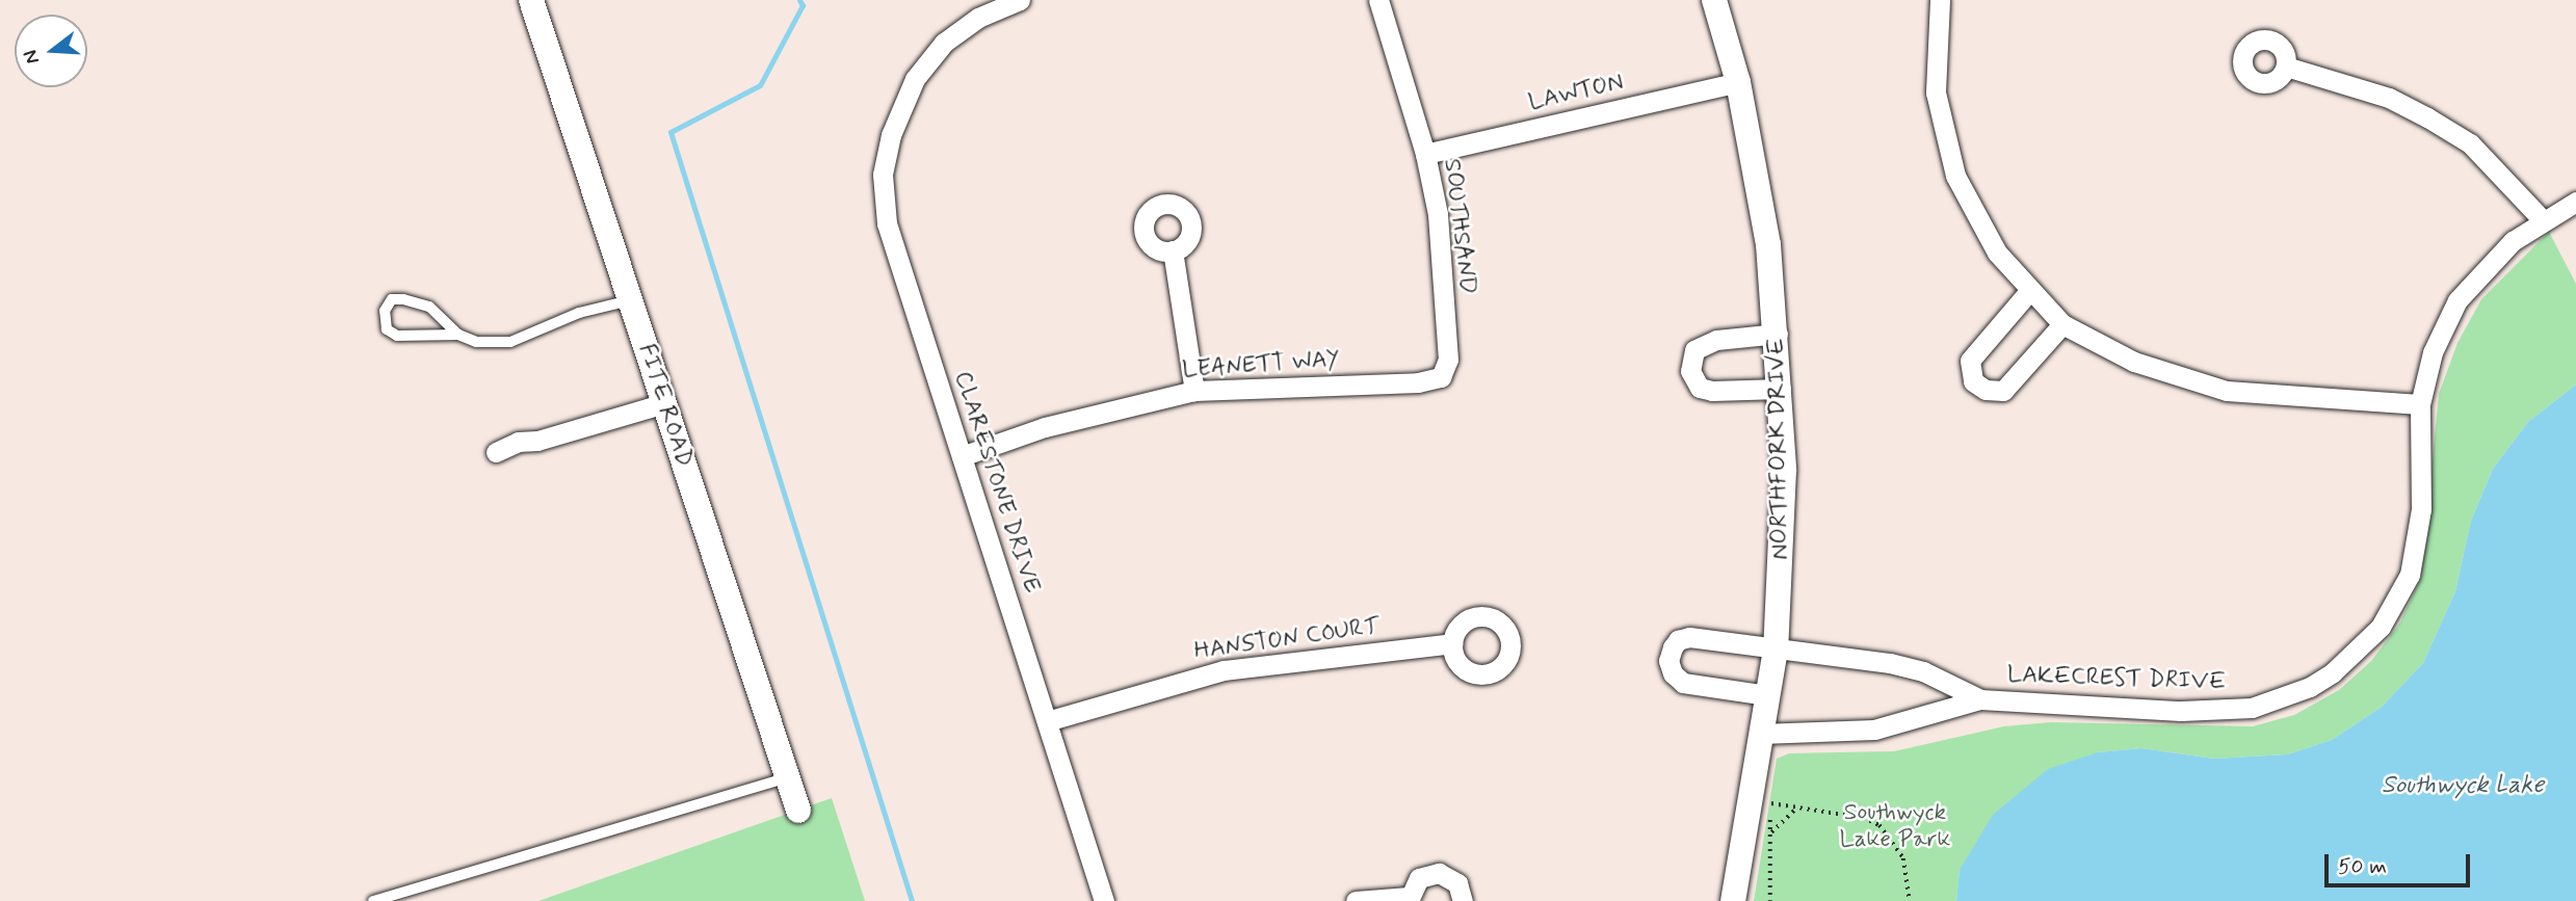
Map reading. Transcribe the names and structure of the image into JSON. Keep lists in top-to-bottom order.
{
  "streets": {
    "street": [
      "LAWTON",
      "SOUTHSAND",
      "LEANETT WAY",
      "FITE ROAD",
      "NORTHFORK DRIVE",
      "CLARESTONE DRIVE",
      "HANSTON COURT",
      "LAKECREST DRIVE"
    ]
  },
  "crossings": [
    ["LAWTON", "SOUTHSAND"],
    ["LAWTON", "NORTHFORK DRIVE"],
    ["SOUTHSAND", "LEANETT WAY"],
    ["LEANETT WAY", "CLARESTONE DRIVE"],
    ["NORTHFORK DRIVE", "LAKECREST DRIVE"],
    ["CLARESTONE DRIVE", "HANSTON COURT"]
  ],
  "water": ["Southwyck Lake"],
  "parks": ["Southwyck Lake Park"],
  "scale_bar": "50 m",
  "north": "left"
}
